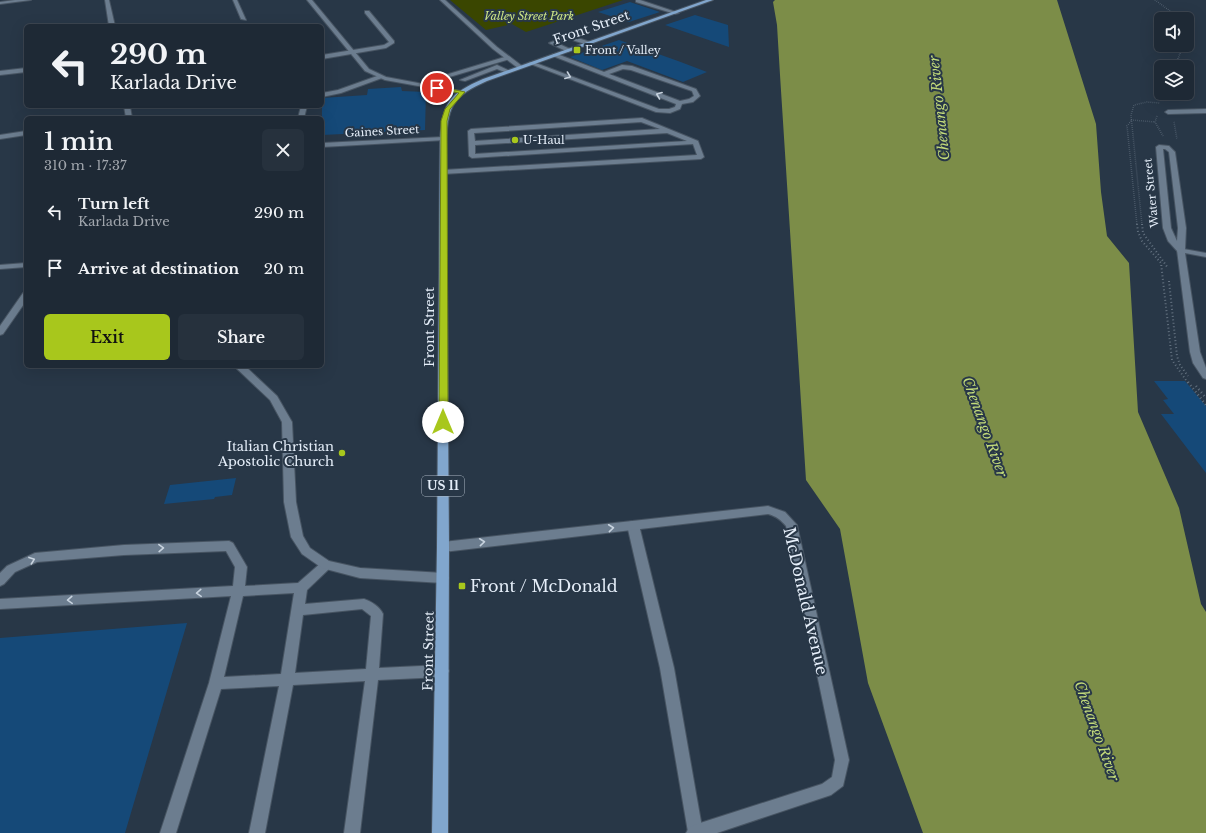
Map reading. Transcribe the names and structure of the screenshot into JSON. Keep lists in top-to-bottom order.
{
  "streets": {
    "main road": ["Front Street", "US 11"],
    "street": ["Gaines Street", "Water Street", "McDonald Avenue"]
  },
  "crossings": [
    ["Front Street", "Gaines Street"],
    ["Front Street", "McDonald Avenue"]
  ],
  "water": ["Chenango River"],
  "parks": ["Valley Street Park"],
  "places": {
    "transit": ["Front / Valley", "Front / McDonald"],
    "other": ["U-Haul", "Italian Christian Apostolic Church"]
  },
  "page": {
    "turn": ["290 m", "Karlada Drive"],
    "heading": ["1 min", "310 m · 17:37"],
    "list": [
      {
        "name": "Turn left",
        "note": "Karlada Drive",
        "value": "290 m"
      },
      {
        "name": "Arrive at destination",
        "value": "20 m"
      }
    ],
    "buttons": ["Exit", "Share"]
  }
}
